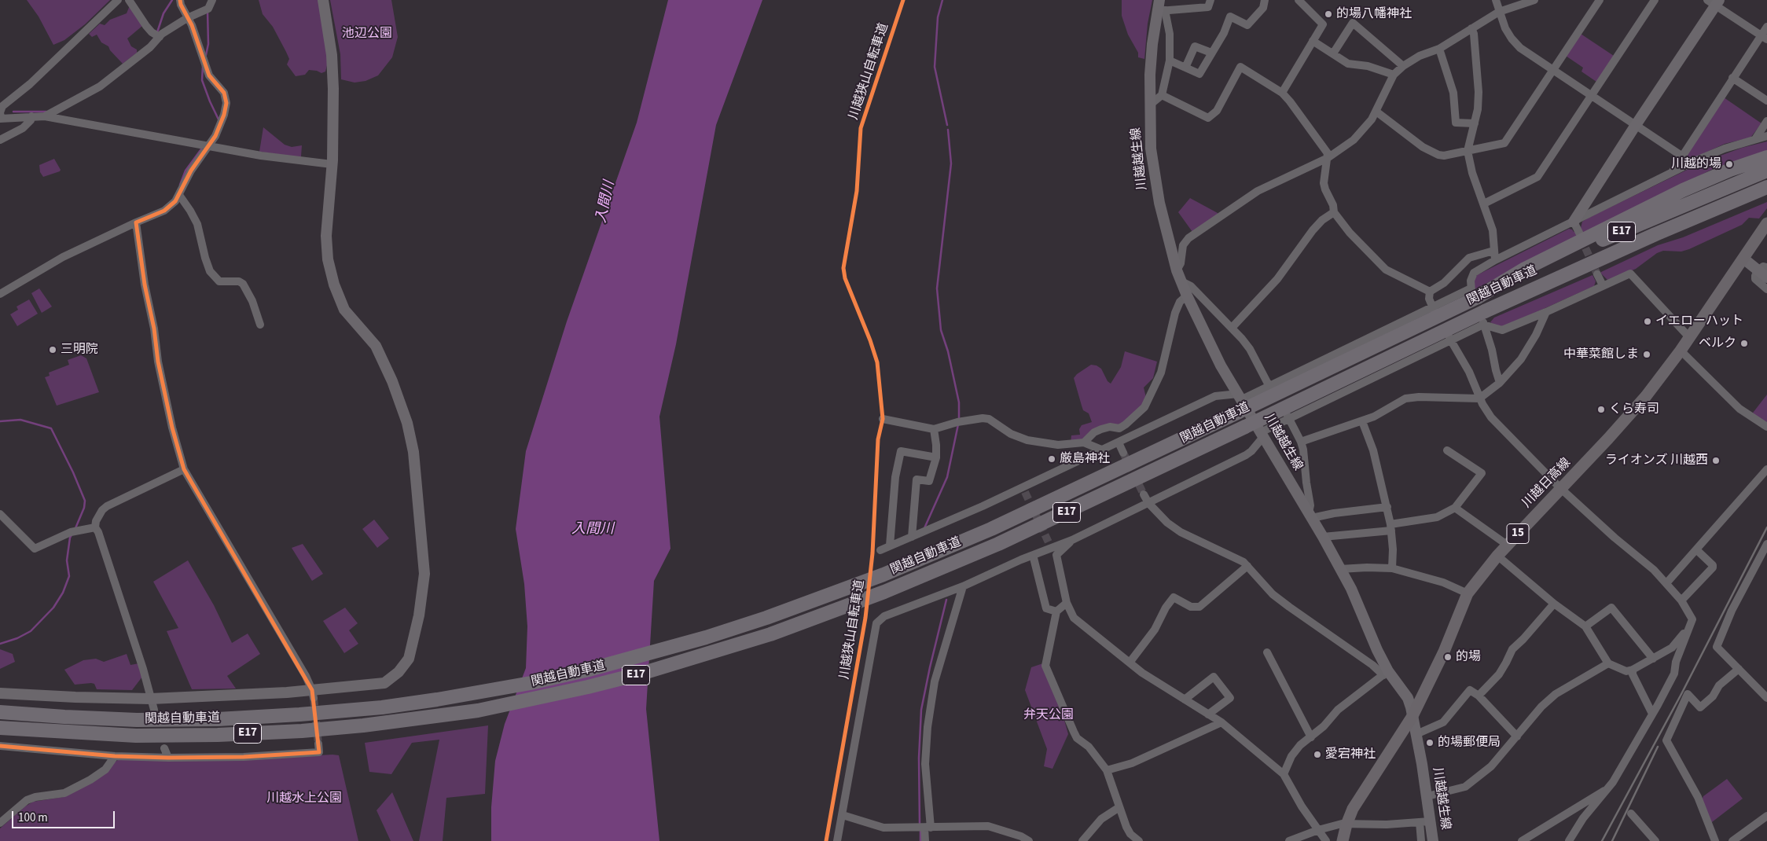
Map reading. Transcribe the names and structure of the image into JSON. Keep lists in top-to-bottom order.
{
  "streets": {
    "highway": ["E17", "関越自動車道"],
    "main road": ["川越日高線", "15"],
    "street": ["川越越生線"],
    "cycle path": ["川越狭山自転車道"]
  },
  "crossings": [
    ["川越越生線", "関越自動車道"],
    ["川越越生線", "川越日高線"]
  ],
  "water": ["入間川"],
  "parks": ["池辺公園", "弁天公園", "川越水上公園"],
  "places": [
    "的場八幡神社",
    "川越的場",
    "イエローハット",
    "ベルク",
    "三明院",
    "中華菜館しま",
    "くら寿司",
    "厳島神社",
    "ライオンズ 川越西",
    "的場",
    "的場郵便局",
    "愛宕神社"
  ],
  "scale_bar": "100 m"
}
